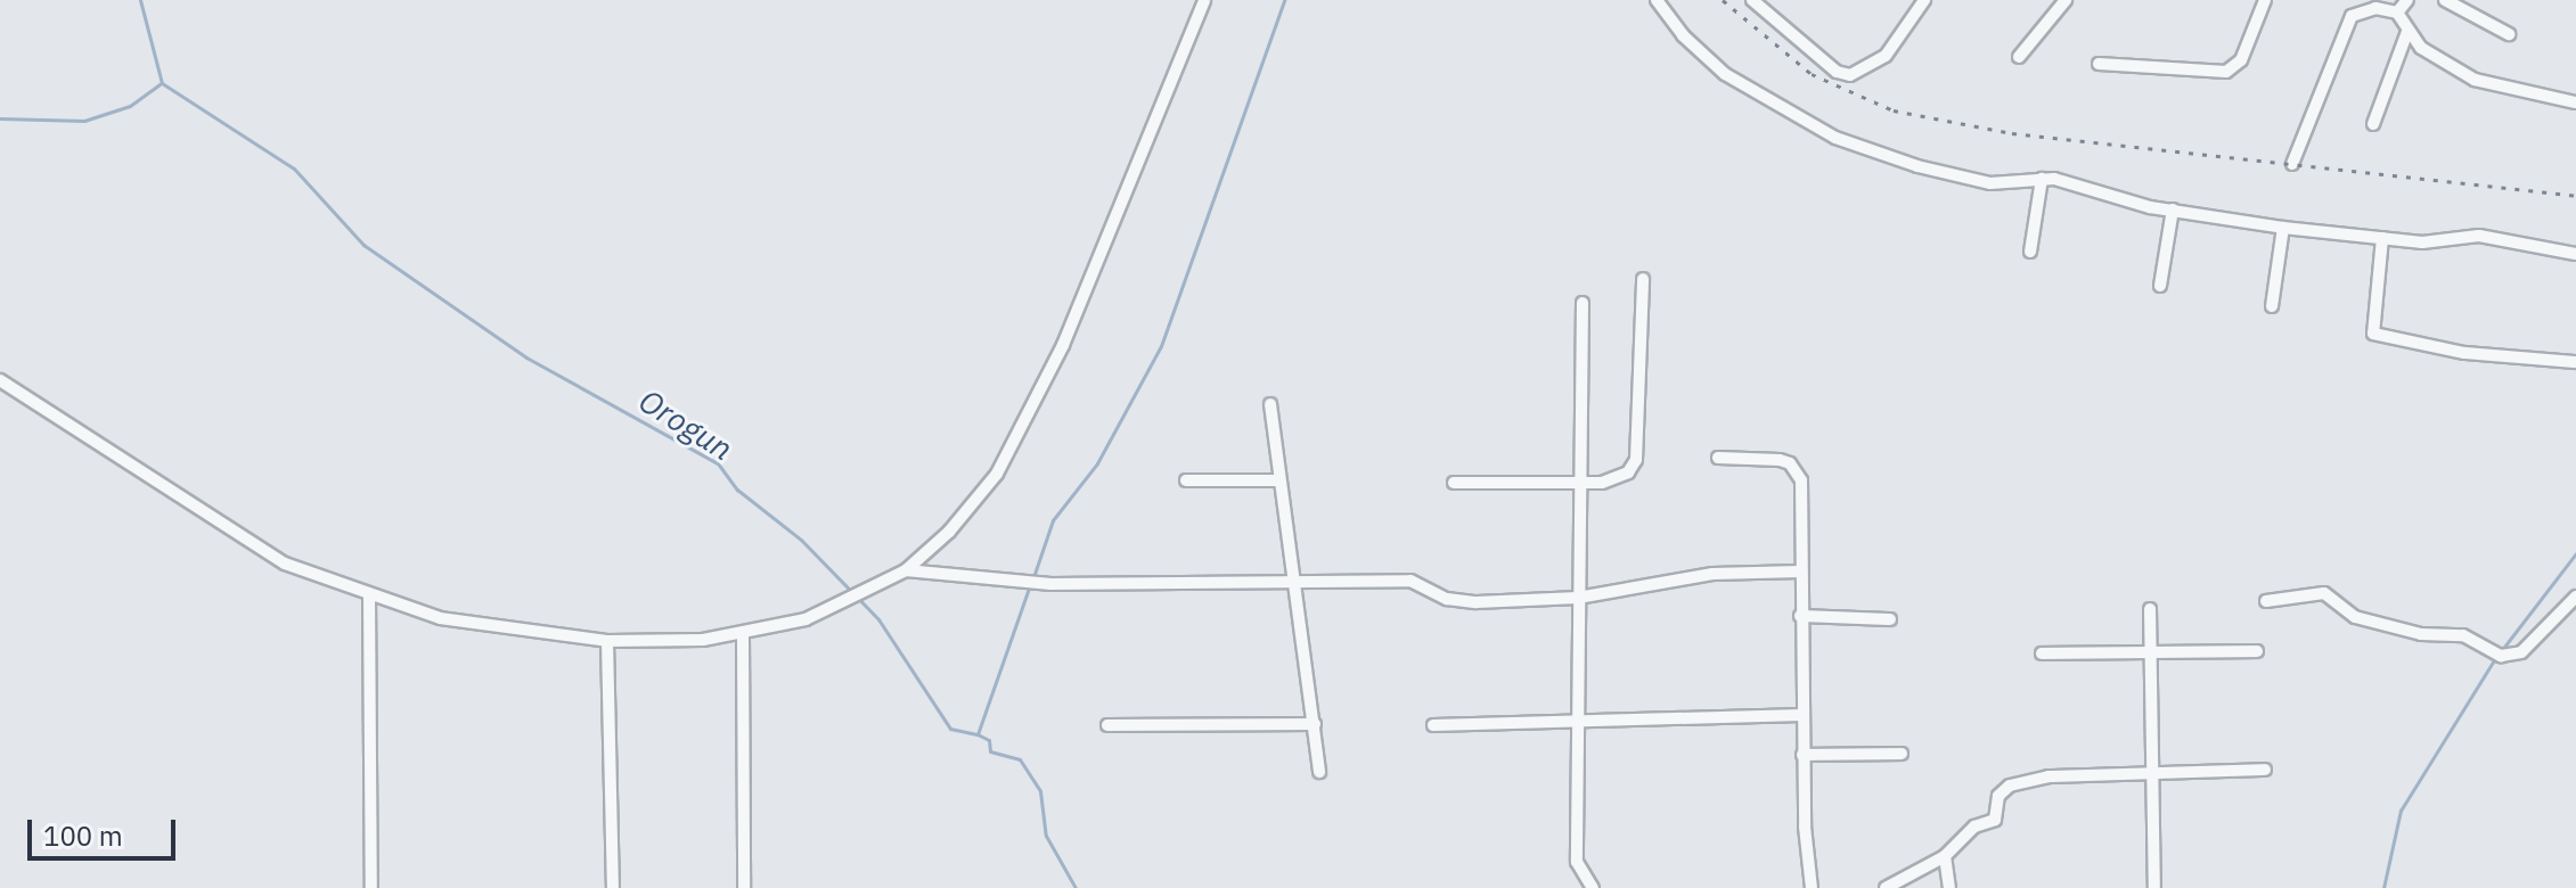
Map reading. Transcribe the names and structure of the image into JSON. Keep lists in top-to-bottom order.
{
  "water": ["Orogun"],
  "scale_bar": "100 m"
}
